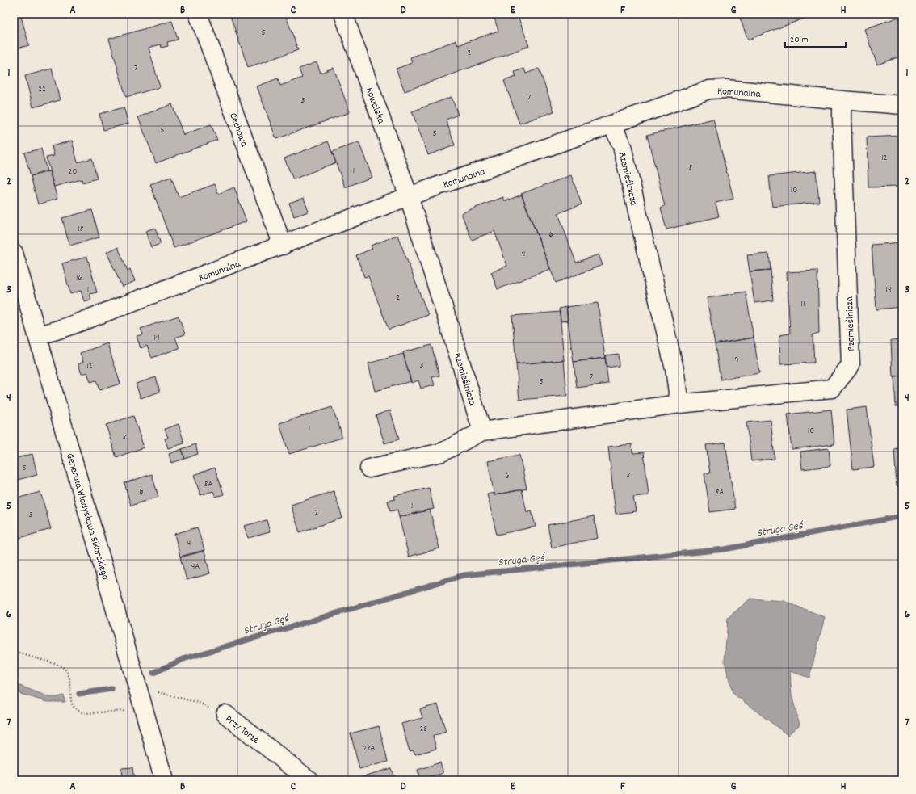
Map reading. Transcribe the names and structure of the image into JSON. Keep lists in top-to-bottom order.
{
  "streets": {
    "street": [
      "Komunalna",
      "Kowalska",
      "Cechowa",
      "Rzemieślnicza",
      "Generała Władysława Sikorskiego",
      "Przy Torze"
    ]
  },
  "crossings": [
    ["Komunalna", "Kowalska"],
    ["Komunalna", "Cechowa"],
    ["Komunalna", "Rzemieślnicza"],
    ["Komunalna", "Generała Władysława Sikorskiego"],
    ["Kowalska", "Rzemieślnicza"]
  ],
  "water": ["Struga Gęś"],
  "house_numbers": [
    "5",
    "2",
    "7",
    "22",
    "7",
    "3",
    "5",
    "5",
    "12",
    "8",
    "1",
    "20",
    "10",
    "18",
    "6",
    "4",
    "16",
    "1",
    "14",
    "2",
    "11",
    "14",
    "9",
    "12",
    "3",
    "7",
    "5",
    "1",
    "10",
    "8",
    "5",
    "8",
    "6",
    "8A",
    "6",
    "8A",
    "4",
    "2",
    "3",
    "4",
    "4A",
    "28",
    "28A"
  ],
  "scale_bar": "20 m",
  "grid": {
    "columns": [
      "A",
      "B",
      "C",
      "D",
      "E",
      "F",
      "G",
      "H"
    ],
    "rows": [
      "1",
      "2",
      "3",
      "4",
      "5",
      "6",
      "7"
    ]
  }
}
